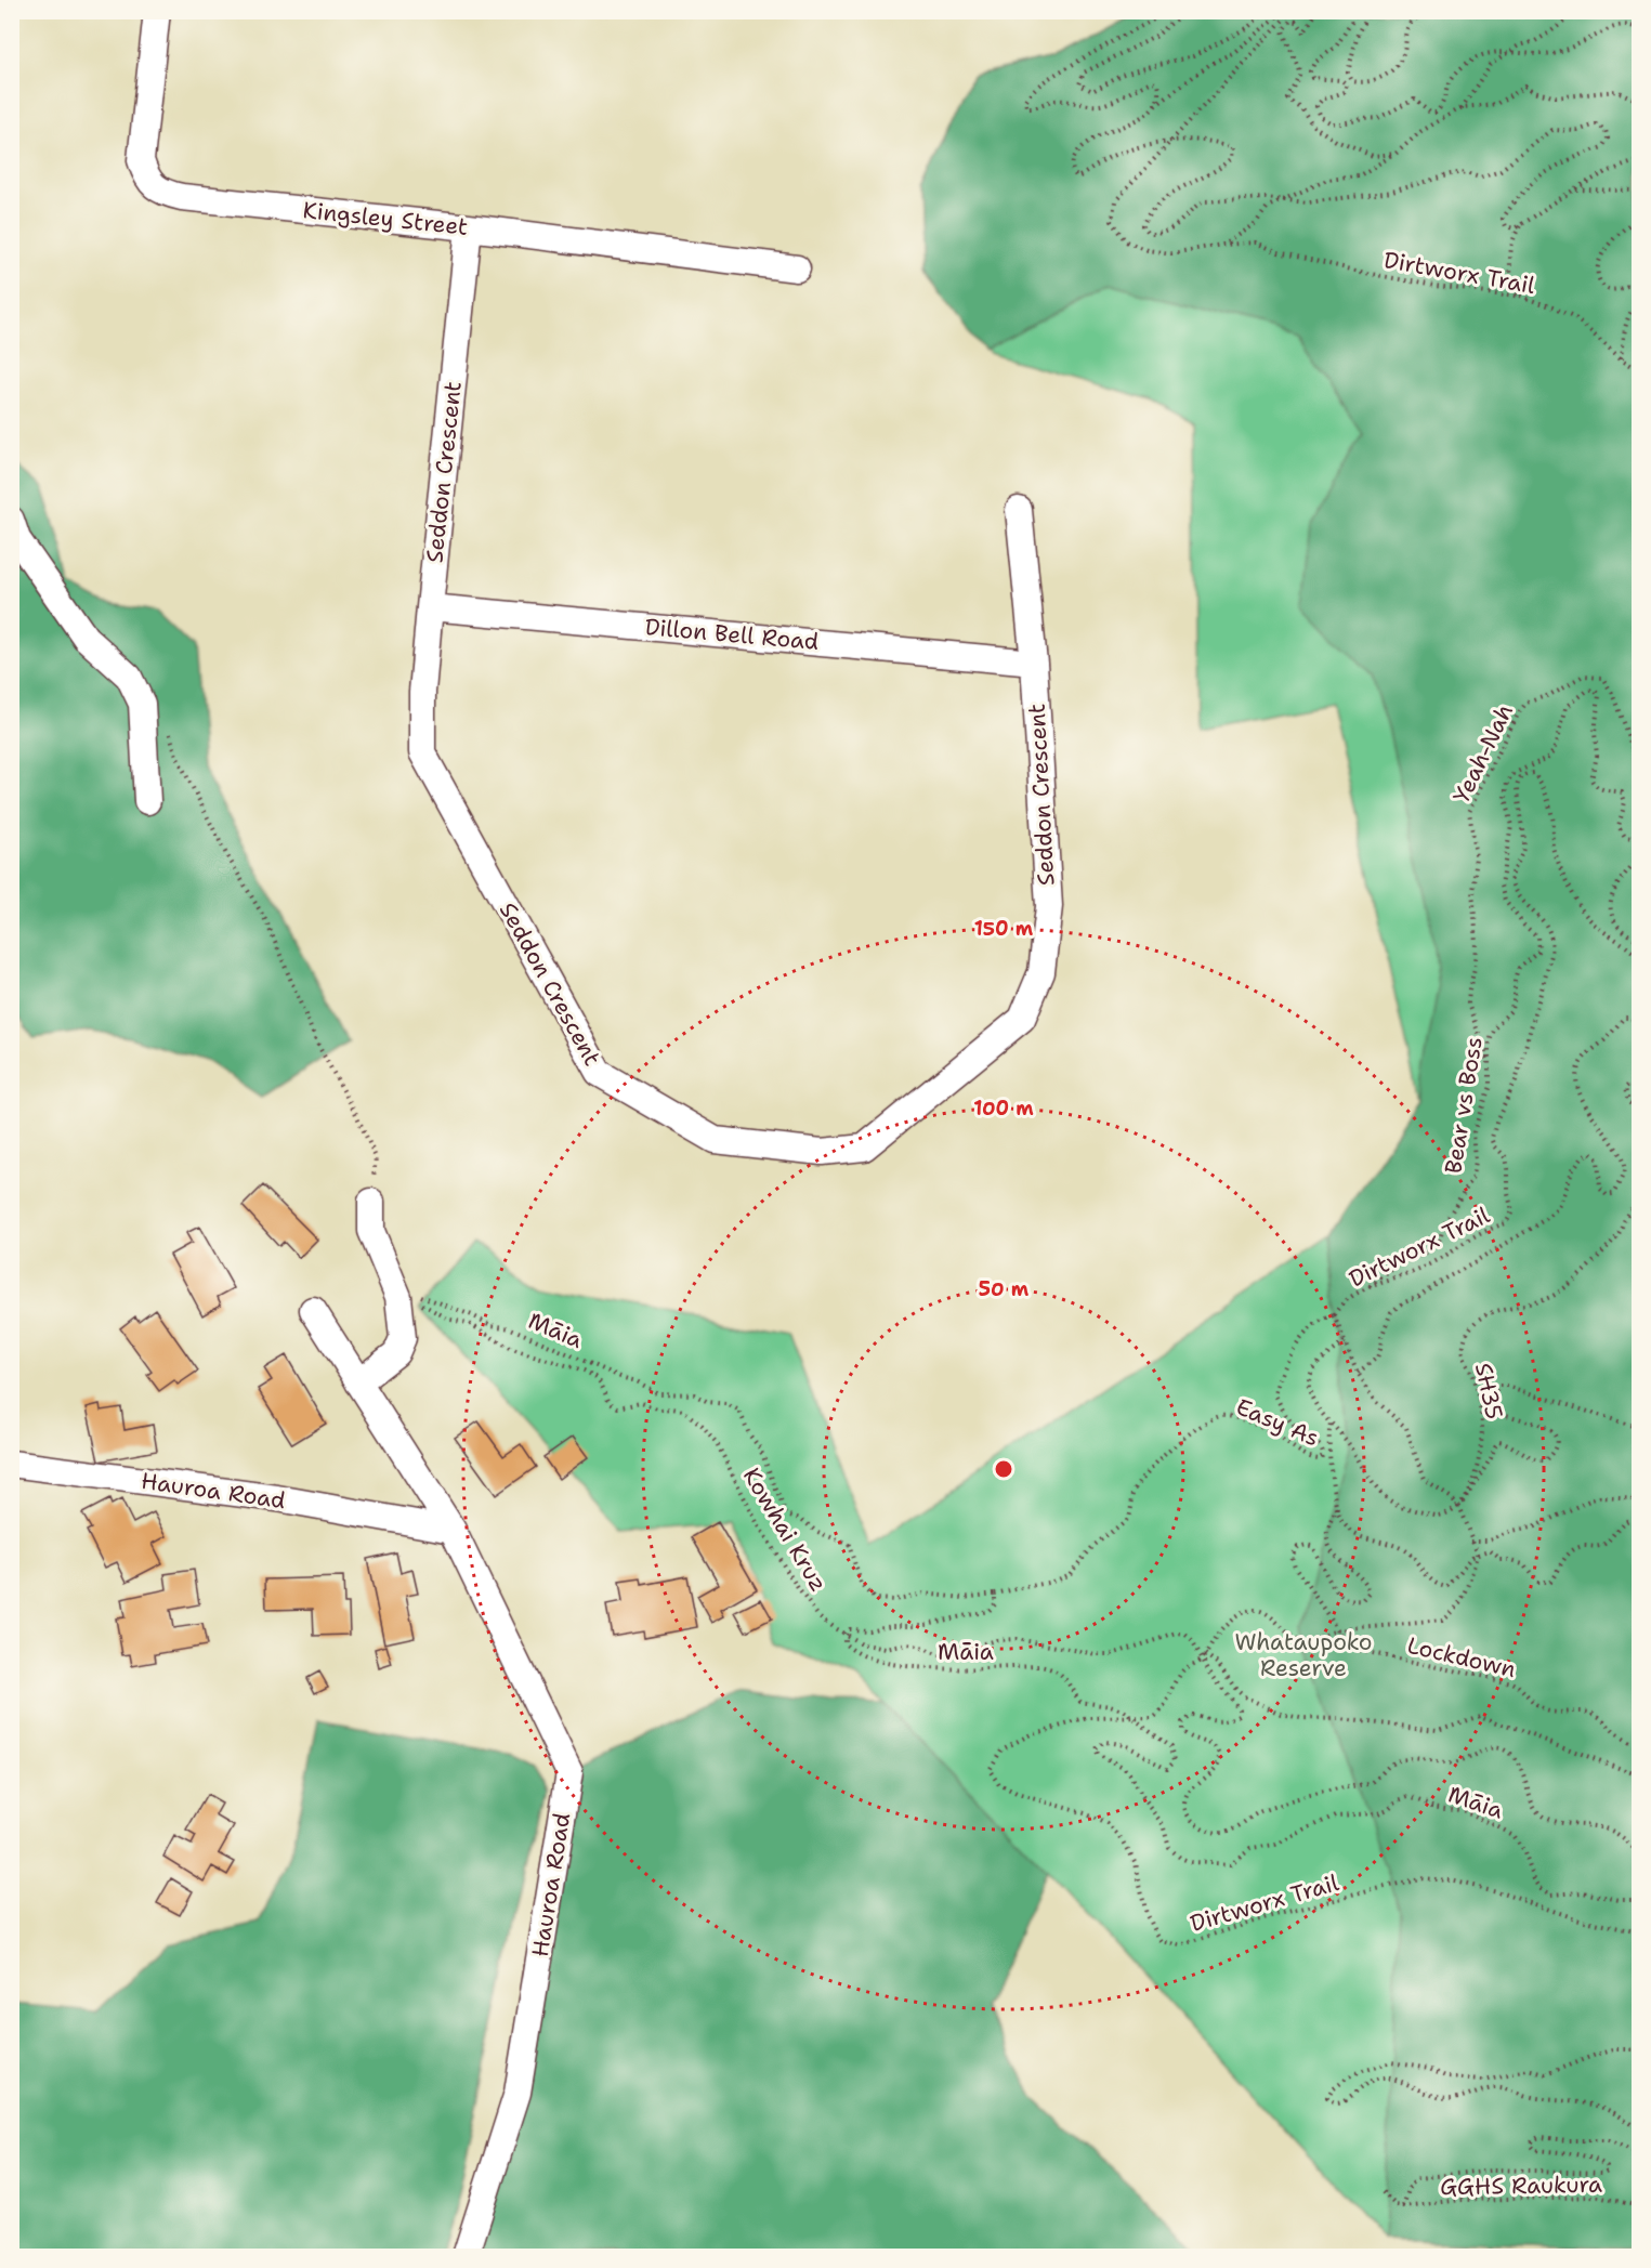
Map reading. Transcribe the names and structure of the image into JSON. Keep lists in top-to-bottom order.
{
  "streets": {
    "street": [
      "Kingsley Street",
      "Seddon Crescent",
      "Dillon Bell Road",
      "Hauroa Road"
    ],
    "path": [
      "Dirtworx Trail",
      "Yeah-Nah",
      "Bear vs Boss",
      "Māia",
      "SH35",
      "Easy As",
      "Kowhai Kruz",
      "Lockdown",
      "GGHS Raukura"
    ]
  },
  "crossings": [
    ["Kingsley Street", "Seddon Crescent"],
    ["Dirtworx Trail", "Bear vs Boss"],
    ["Dirtworx Trail", "Māia"],
    ["Dirtworx Trail", "Easy As"],
    ["Dirtworx Trail", "Kowhai Kruz"],
    ["Dirtworx Trail", "Lockdown"],
    ["Seddon Crescent", "Dillon Bell Road"],
    ["Yeah-Nah", "Bear vs Boss"],
    ["Māia", "Easy As"],
    ["Māia", "Kowhai Kruz"]
  ],
  "parks": ["Whataupoko Reserve"],
  "rings": ["150 m", "100 m", "50 m"]
}
